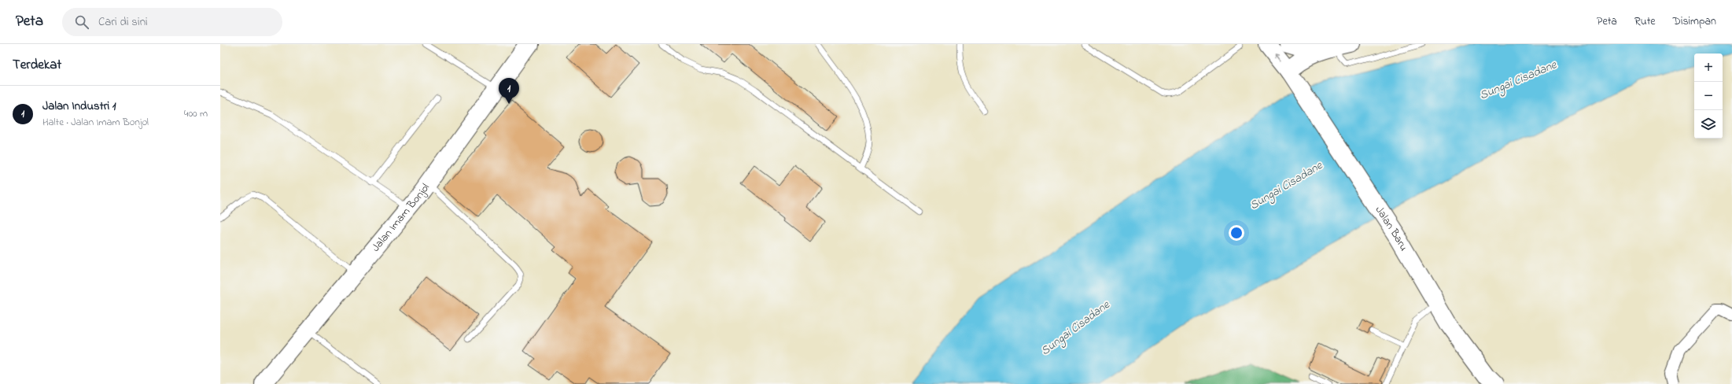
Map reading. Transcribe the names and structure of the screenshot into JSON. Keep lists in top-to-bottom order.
{
  "streets": {
    "main road": ["Jalan Imam Bonjol", "Jalan Baru"]
  },
  "water": ["Sungai Cisadane"],
  "page": {
    "header": "Peta",
    "search": "Cari di sini",
    "nav": ["Peta", "Rute", "Disimpan"],
    "heading": "Terdekat",
    "map_buttons": ["+", "−"],
    "pins": "1",
    "list": [
      {
        "mark": "1",
        "name": "Jalan Industri 1",
        "note": "Halte · Jalan Imam Bonjol",
        "value": "400 m"
      }
    ]
  }
}
